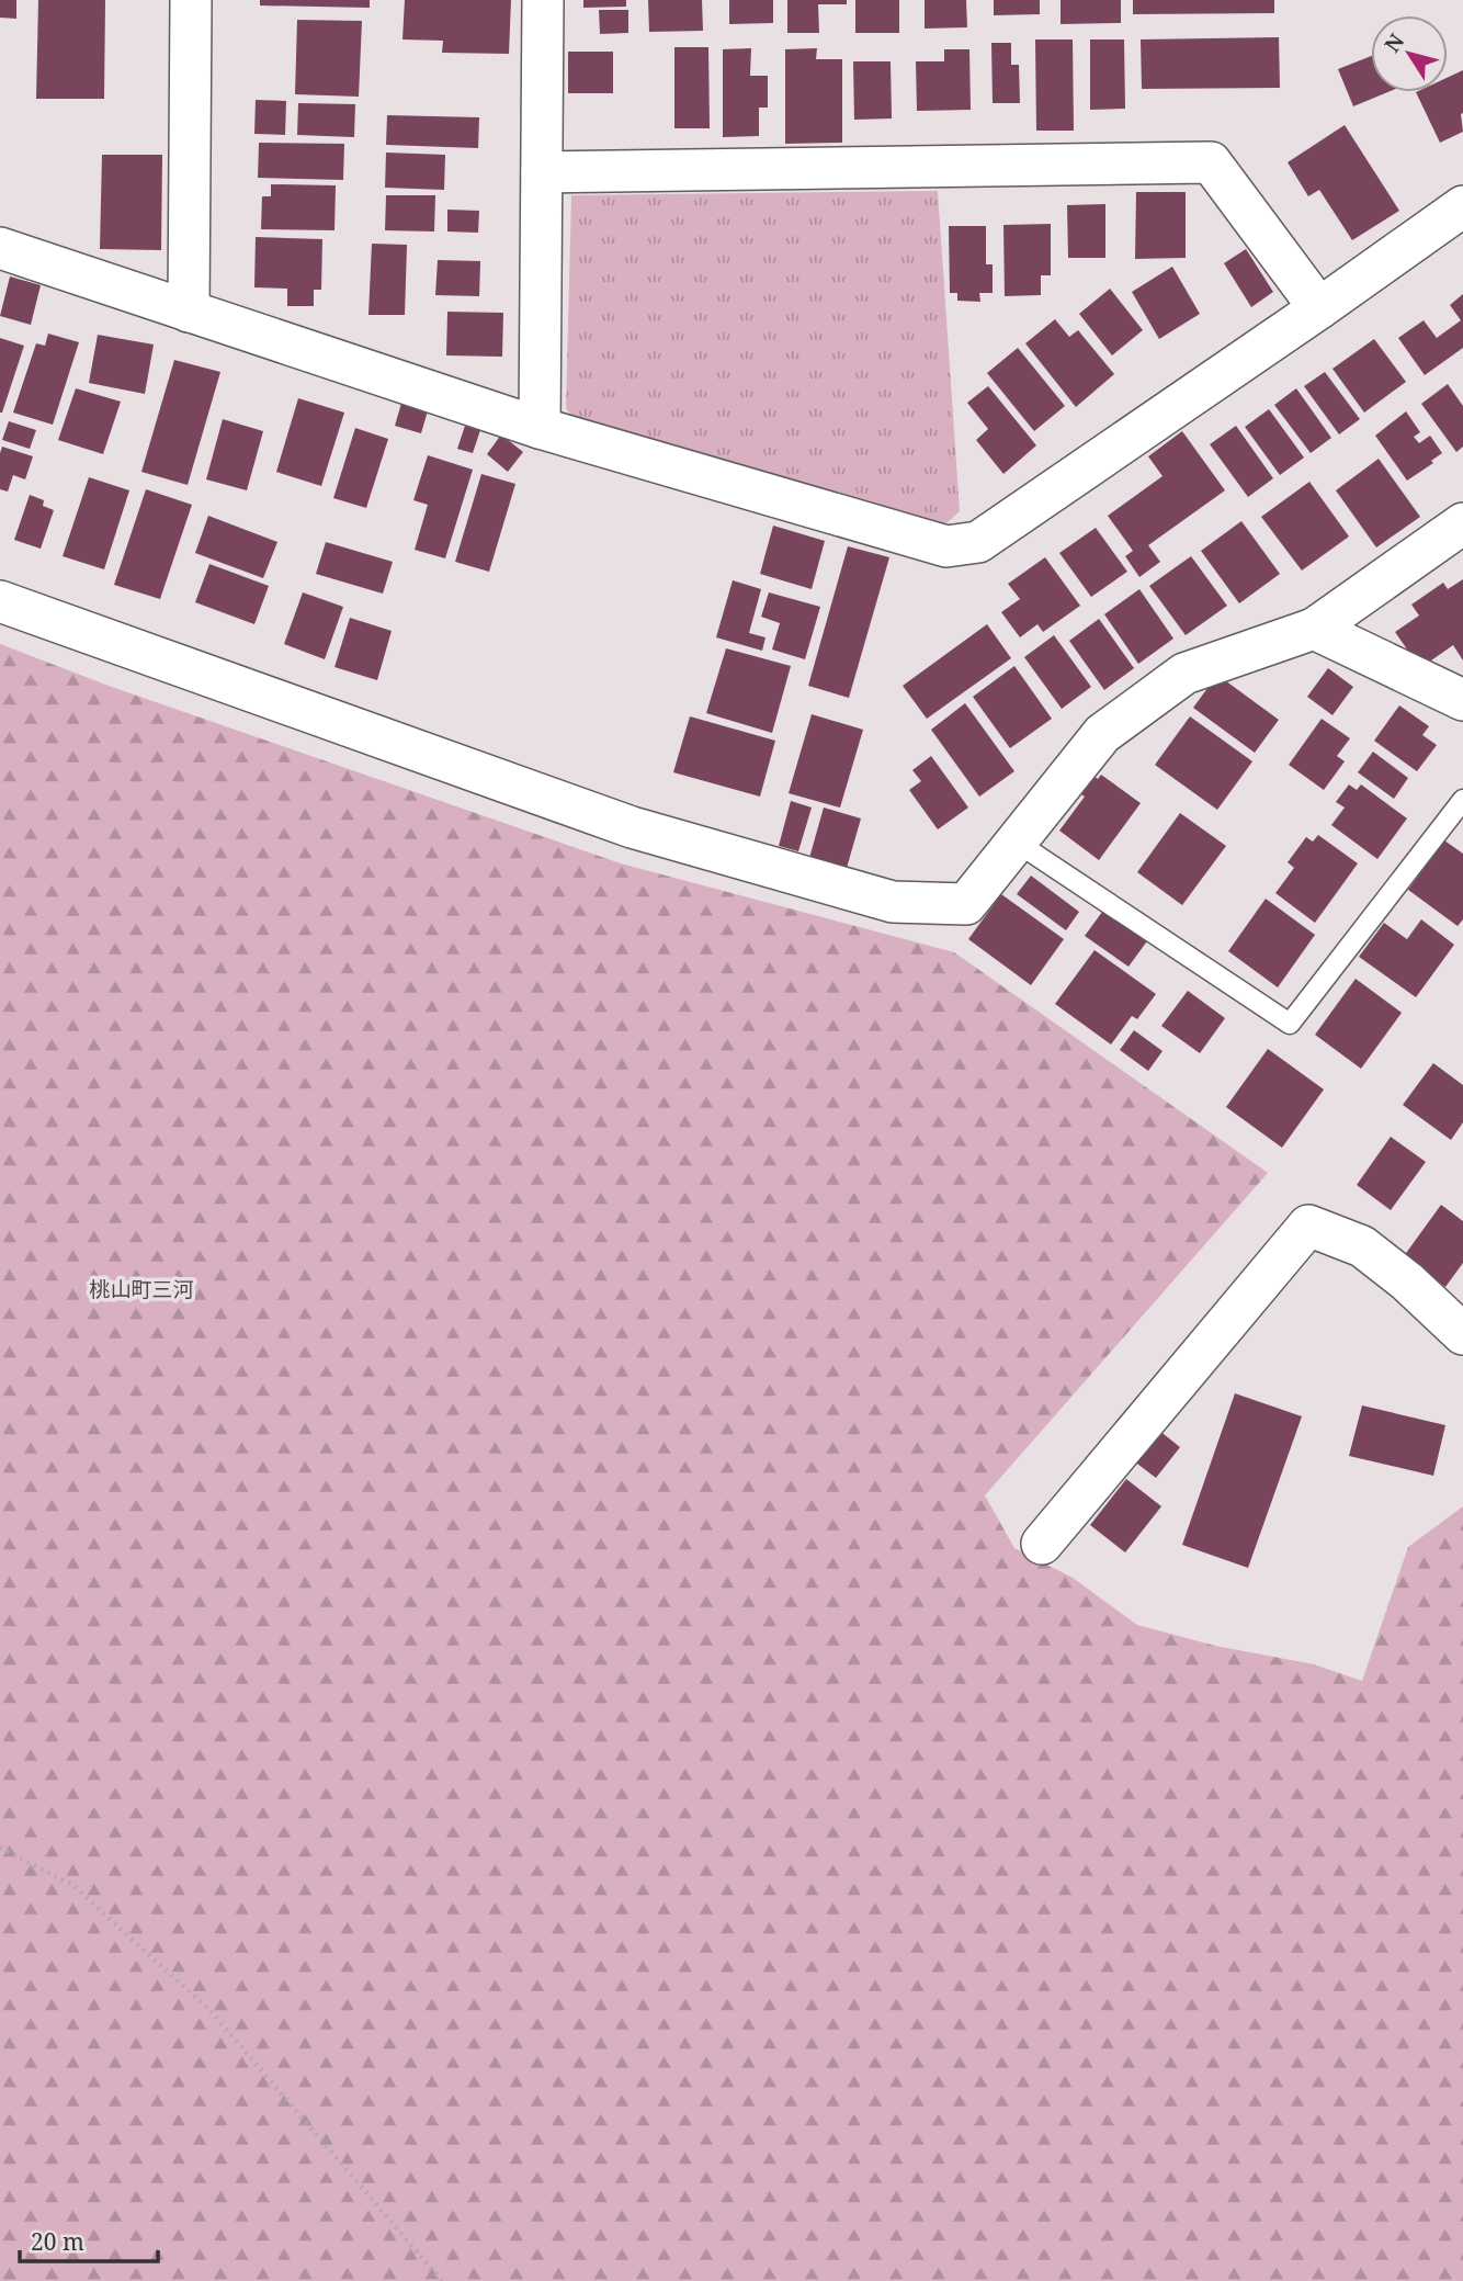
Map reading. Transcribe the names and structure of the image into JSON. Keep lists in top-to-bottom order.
{
  "districts": ["桃山町三河"],
  "scale_bar": "20 m",
  "north": "top left"
}
